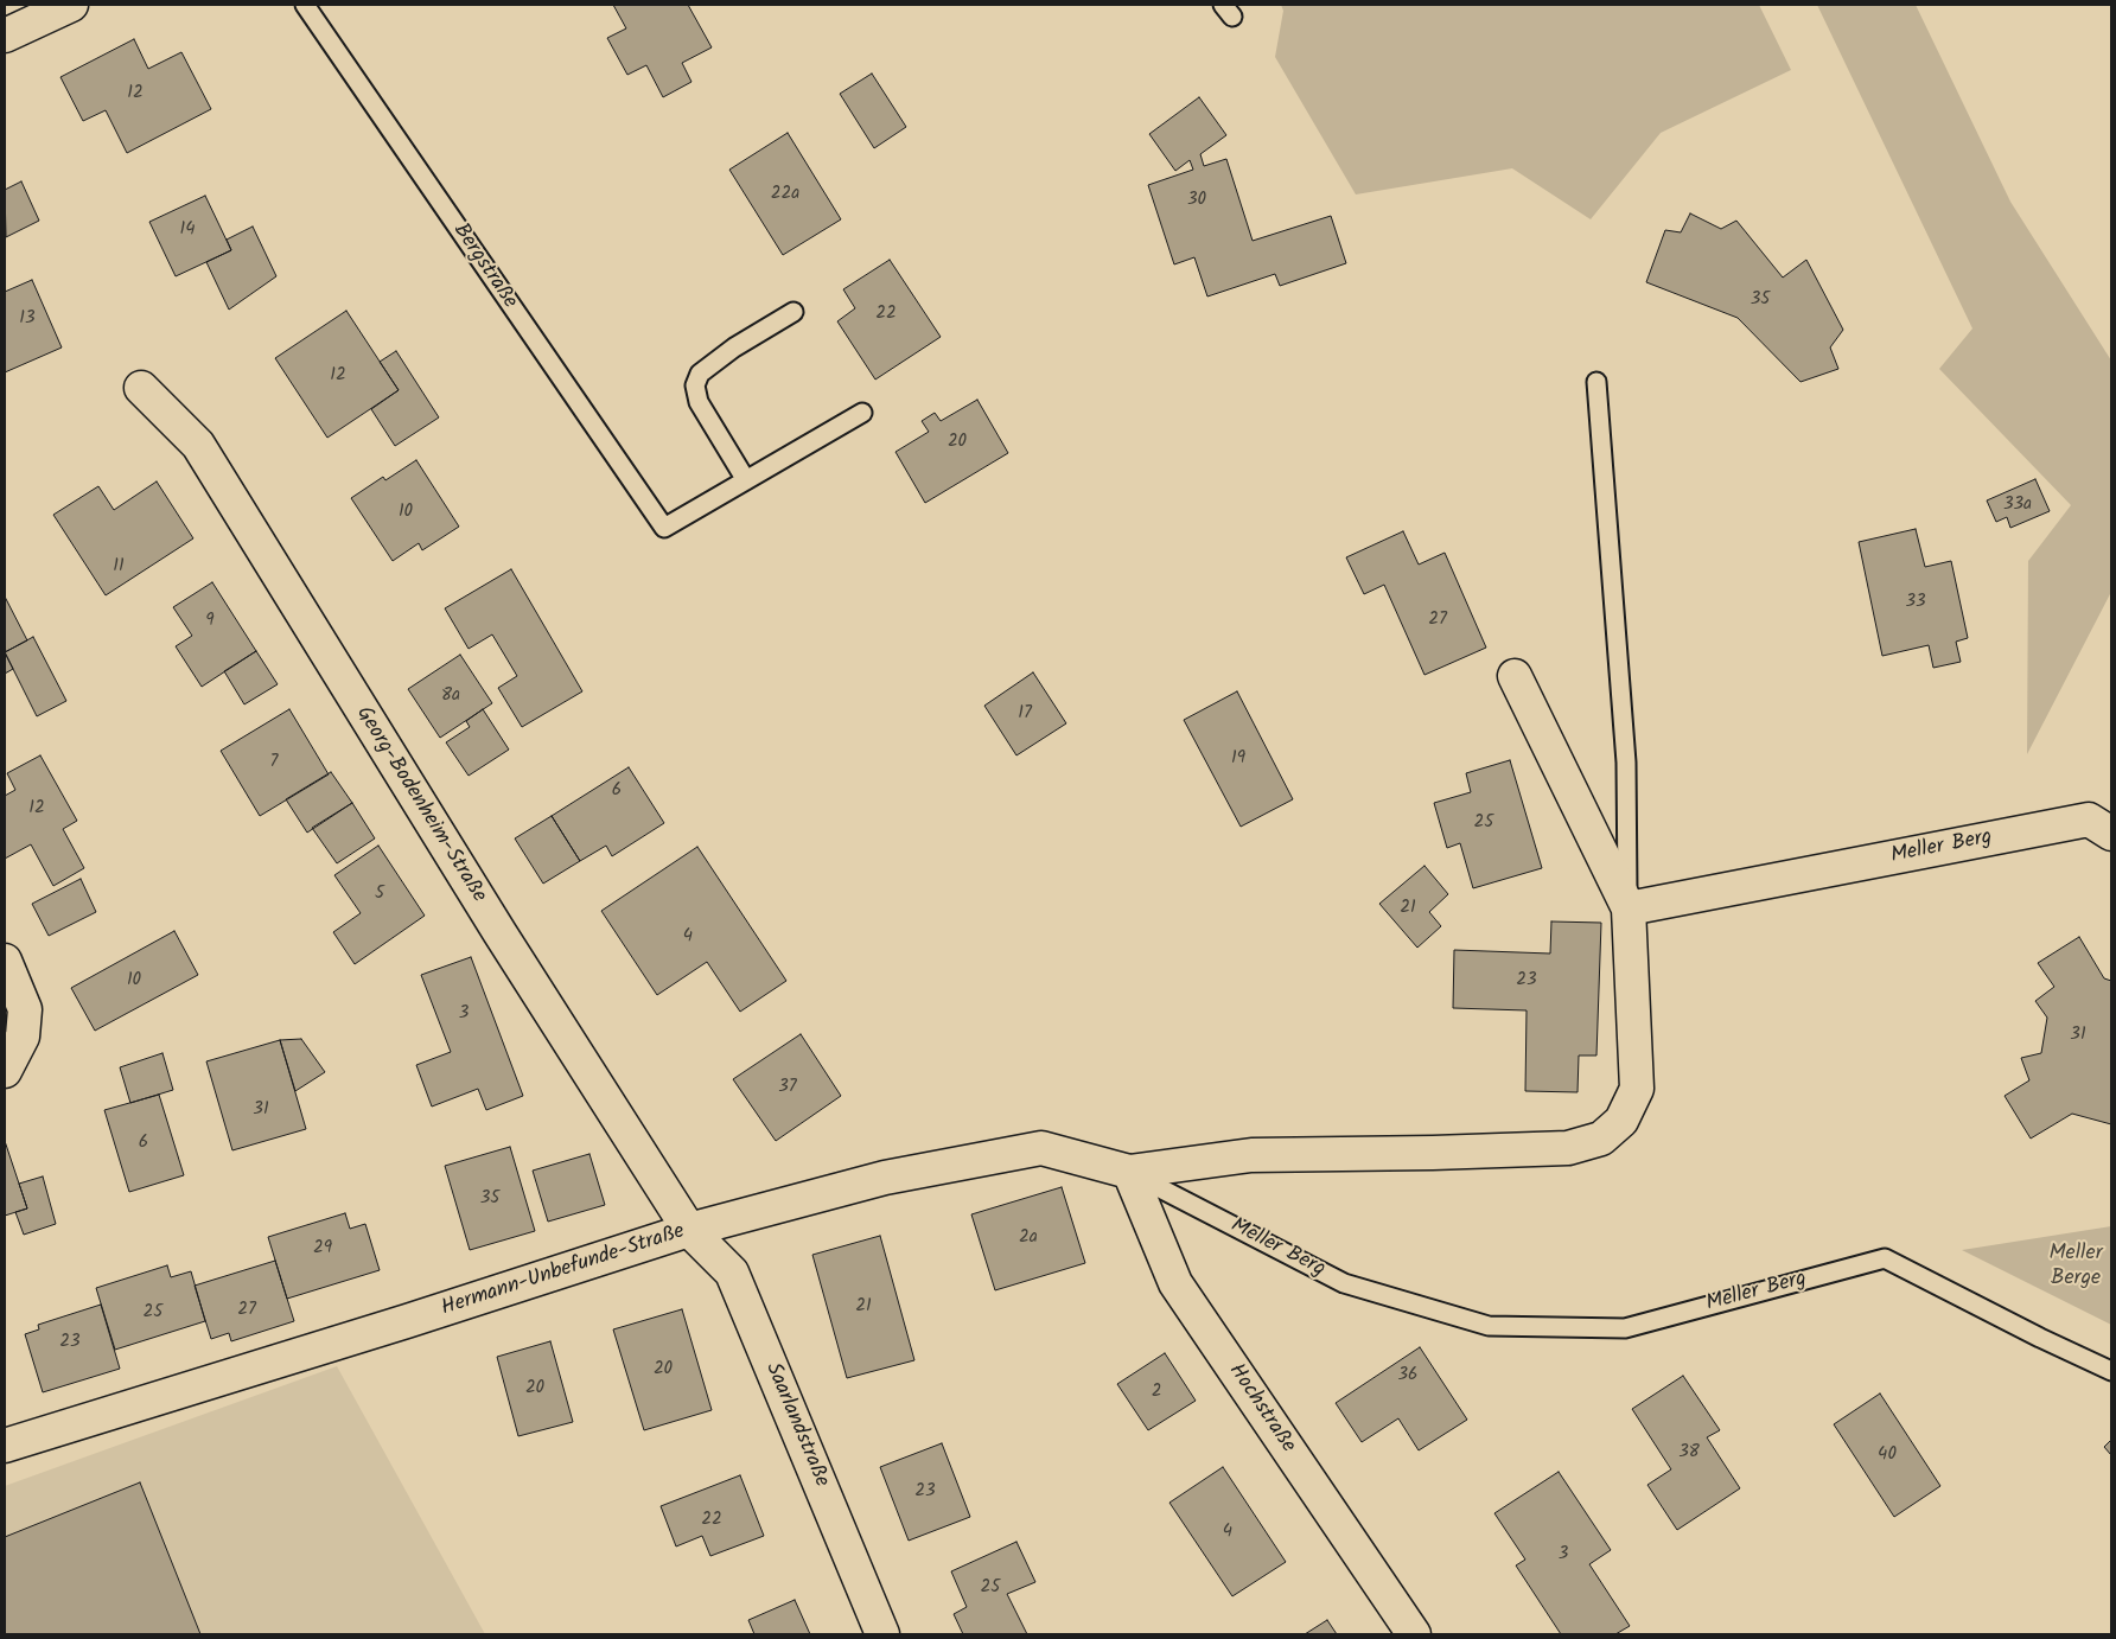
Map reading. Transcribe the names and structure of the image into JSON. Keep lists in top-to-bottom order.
{
  "streets": {
    "street": [
      "Georg-Bodenheim-Straße",
      "Meller Berg",
      "Hermann-Unbefunde-Straße",
      "Hochstraße",
      "Saarlandstraße"
    ],
    "lane": ["Bergstraße"]
  },
  "crossings": [
    ["Georg-Bodenheim-Straße", "Hermann-Unbefunde-Straße"],
    ["Georg-Bodenheim-Straße", "Saarlandstraße"],
    ["Meller Berg", "Hermann-Unbefunde-Straße"],
    ["Meller Berg", "Hochstraße"],
    ["Hermann-Unbefunde-Straße", "Hochstraße"],
    ["Hermann-Unbefunde-Straße", "Saarlandstraße"]
  ],
  "parks": ["Meller Berge"],
  "house_numbers": [
    "12",
    "22a",
    "30",
    "14",
    "35",
    "22",
    "13",
    "12",
    "20",
    "33a",
    "10",
    "11",
    "33",
    "27",
    "9",
    "8a",
    "17",
    "19",
    "7",
    "6",
    "12",
    "25",
    "5",
    "21",
    "4",
    "10",
    "23",
    "3",
    "31",
    "37",
    "31",
    "6",
    "35",
    "2a",
    "29",
    "21",
    "27",
    "25",
    "23",
    "20",
    "36",
    "20",
    "2",
    "38",
    "40",
    "23",
    "22",
    "4",
    "3",
    "25"
  ]
}
